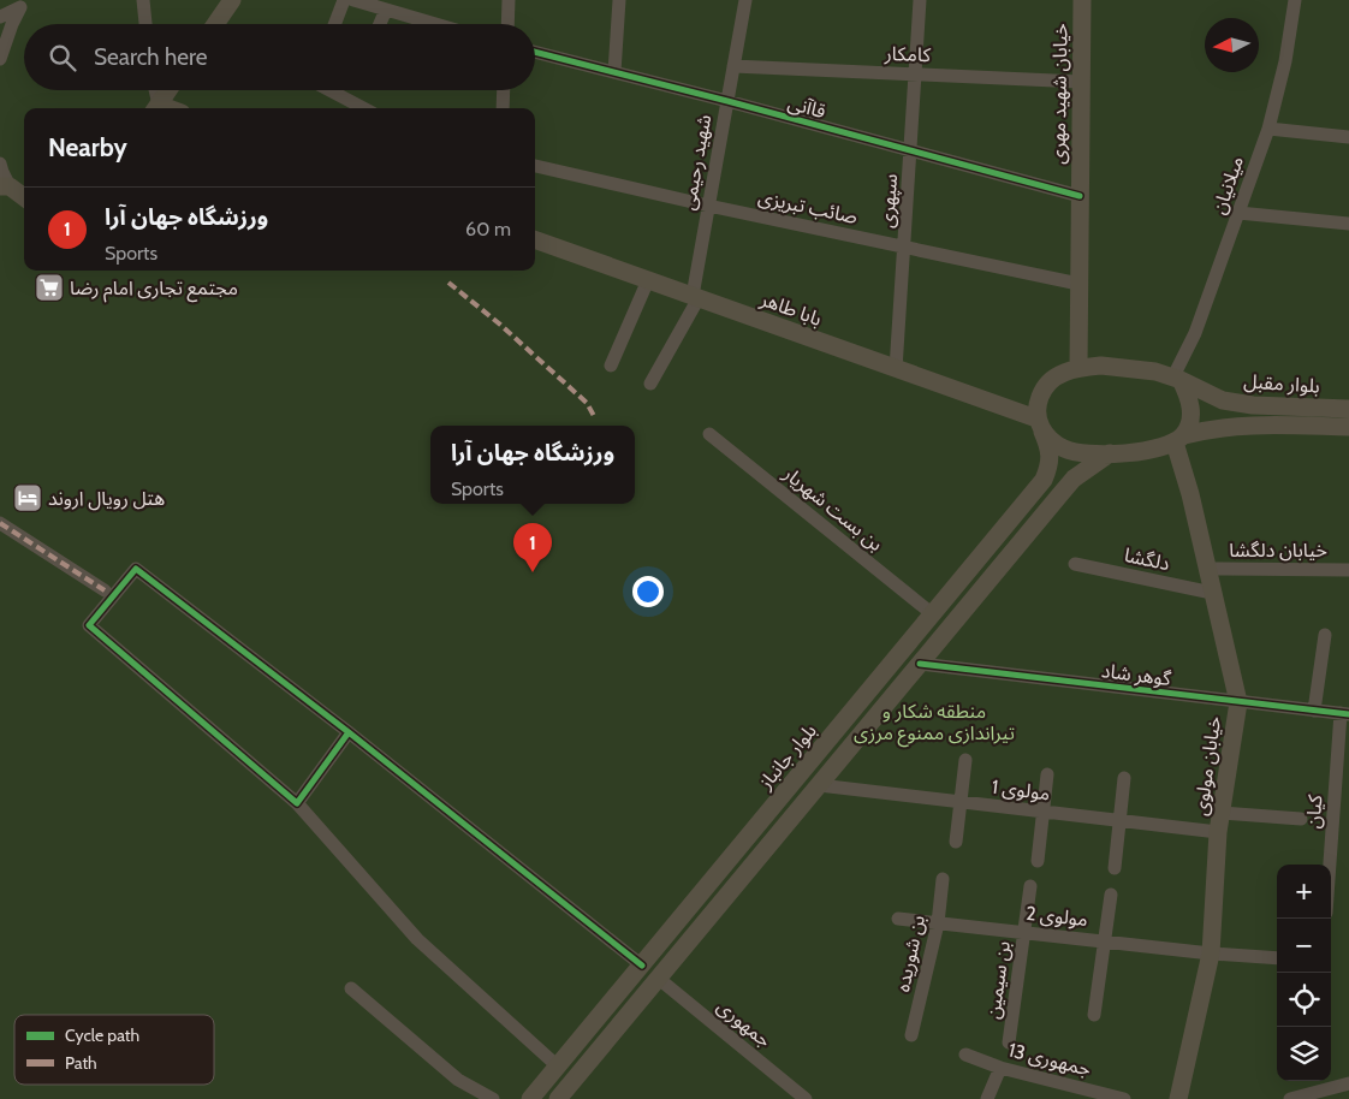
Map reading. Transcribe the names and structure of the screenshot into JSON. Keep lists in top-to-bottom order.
{
  "streets": {
    "main road": [
      "خیابان شهید مهری",
      "بابا طاهر",
      "بلوار مقبل",
      "بلوار جانباز",
      "خیابان مولوی"
    ],
    "street": [
      "کامکار",
      "قاآنی",
      "شهید رحیمی",
      "میلانیان",
      "سپهری",
      "صائب تبریزی",
      "بن بست شهریار",
      "خیابان دلگشا",
      "دلگشا",
      "گوهر شاد",
      "مولوی 1",
      "کیان",
      "مولوی 2",
      "بن شوریده",
      "بن سیمین",
      "جمهوری",
      "جمهوری 13"
    ]
  },
  "crossings": [
    ["کامکار", "خیابان شهید مهری"],
    ["کامکار", "شهید رحیمی"],
    ["کامکار", "سپهری"],
    ["خیابان شهید مهری", "قاآنی"],
    ["خیابان شهید مهری", "میلانیان"],
    ["خیابان شهید مهری", "صائب تبریزی"],
    ["خیابان شهید مهری", "بابا طاهر"],
    ["خیابان شهید مهری", "بلوار مقبل"],
    ["خیابان شهید مهری", "بلوار جانباز"],
    ["خیابان شهید مهری", "خیابان مولوی"],
    ["قاآنی", "شهید رحیمی"],
    ["قاآنی", "سپهری"],
    ["شهید رحیمی", "صائب تبریزی"],
    ["شهید رحیمی", "بابا طاهر"],
    ["میلانیان", "بابا طاهر"],
    ["میلانیان", "بلوار مقبل"],
    ["میلانیان", "بلوار جانباز"],
    ["میلانیان", "خیابان مولوی"],
    ["سپهری", "صائب تبریزی"],
    ["سپهری", "بابا طاهر"],
    ["بابا طاهر", "بلوار مقبل"],
    ["بابا طاهر", "بلوار جانباز"],
    ["بابا طاهر", "خیابان مولوی"],
    ["بلوار مقبل", "بلوار جانباز"],
    ["بلوار مقبل", "خیابان مولوی"],
    ["بن بست شهریار", "بلوار جانباز"],
    ["خیابان دلگشا", "خیابان مولوی"],
    ["دلگشا", "خیابان مولوی"],
    ["گوهر شاد", "خیابان مولوی"],
    ["گوهر شاد", "کیان"],
    ["بلوار جانباز", "خیابان مولوی"],
    ["خیابان مولوی", "مولوی 1"],
    ["خیابان مولوی", "مولوی 2"],
    ["مولوی 2", "بن شوریده"],
    ["مولوی 2", "بن سیمین"]
  ],
  "parks": ["منطقه شکار و تیراندازی ممنوع مرزی"],
  "places": {
    "supermarket": ["مجتمع تجاری امام رضا"],
    "hotel": ["هتل رویال اروند"]
  },
  "legend": ["Cycle path", "Path"],
  "north": "left",
  "page": {
    "search": "Search here",
    "heading": "Nearby",
    "list": [
      {
        "mark": "1",
        "name": "ورزشگاه جهان آرا",
        "note": "Sports",
        "value": "60 m"
      }
    ],
    "popup": ["ورزشگاه جهان آرا", "Sports"],
    "pins": "1",
    "map_buttons": ["+", "−"]
  }
}
